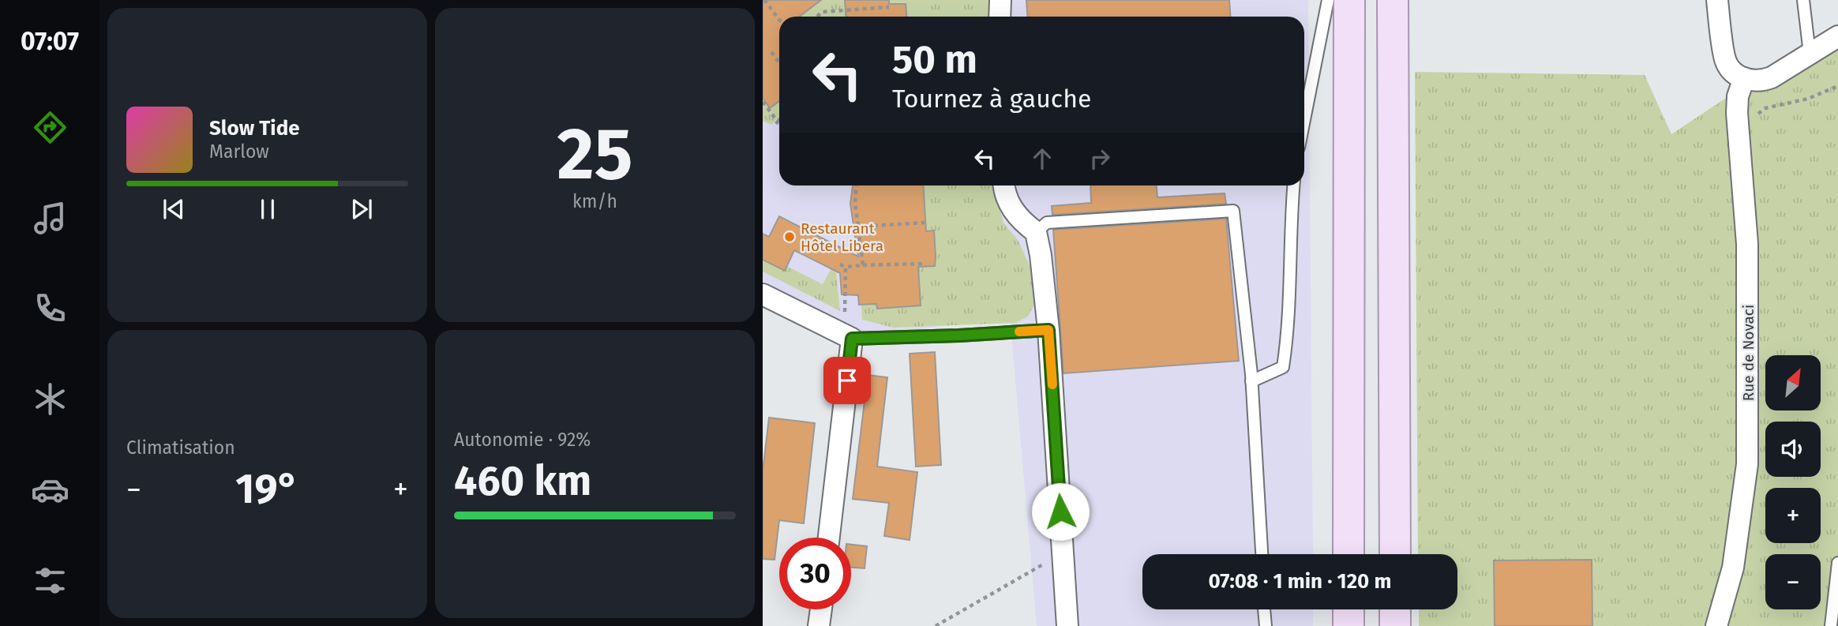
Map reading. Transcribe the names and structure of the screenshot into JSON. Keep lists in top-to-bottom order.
{
  "streets": {
    "street": ["Rue de Novaci"]
  },
  "places": ["Restaurant Hôtel Libera"],
  "north": "top right",
  "page": {
    "tabs": "07:07",
    "tile": [
      ["25", "km/h"],
      "Climatisation",
      ["Autonomie · 92%", "460 km"]
    ],
    "turn": ["50 m", "Tournez à gauche"],
    "song": ["Slow Tide", "Marlow"],
    "map_buttons": ["+", "−"],
    "heat": ["−", "19°", "+"],
    "limit": "30",
    "trip": "07:08 · 1 min · 120 m"
  }
}
